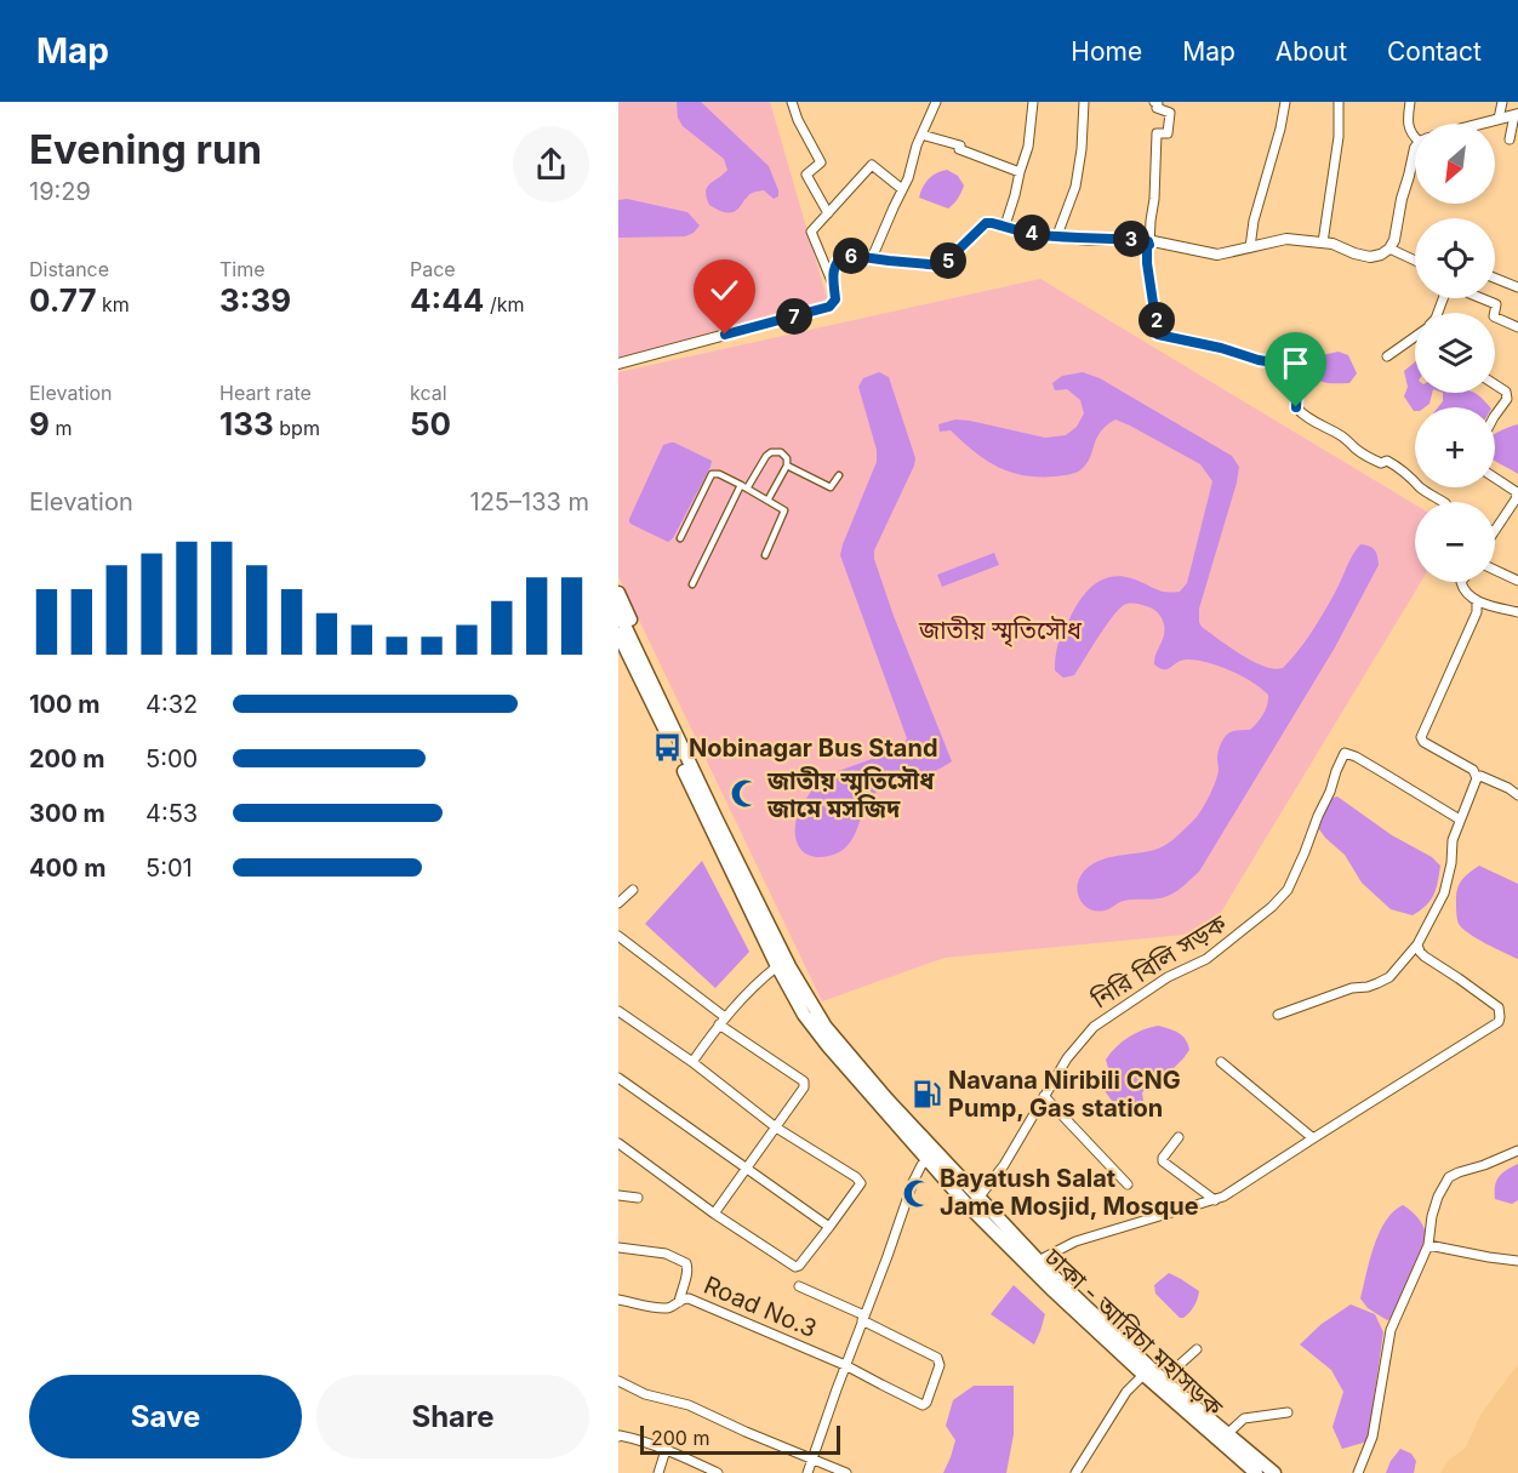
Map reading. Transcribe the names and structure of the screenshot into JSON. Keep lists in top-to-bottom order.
{
  "streets": {
    "highway": ["ঢাকা - আরিচা মহাসড়ক"],
    "street": ["নিরি বিলি সড়ক", "Road No.3"]
  },
  "parks": ["জাতীয় স্মৃতিসৌধ"],
  "places": {
    "bus stop": ["Nobinagar Bus Stand"],
    "mosque": ["জাতীয় স্মৃতিসৌধ জামে মসজিদ", "Bayatush Salat Jame Mosjid, Mosque"],
    "fuel station": ["Navana Niribili CNG Pump, Gas station"]
  },
  "scale_bar": "200 m",
  "north": "bottom left",
  "page": {
    "header": "Map",
    "nav": [
      "Home",
      "Map",
      "About",
      "Contact"
    ],
    "heading": ["Evening run", "19:29"],
    "map_buttons": ["+", "−"],
    "pins": [
      "4",
      "3",
      "6",
      "5",
      "7",
      "2"
    ],
    "stats": [
      ["Distance", "0.77 km"],
      ["Time", "3:39"],
      ["Pace", "4:44 /km"],
      ["Elevation", "9 m"],
      ["Heart rate", "133 bpm"],
      ["kcal", "50"]
    ],
    "chart": ["Elevation", "125–133 m"],
    "list": [
      {
        "name": "100 m",
        "note": "4:32"
      },
      {
        "name": "200 m",
        "note": "5:00"
      },
      {
        "name": "300 m",
        "note": "4:53"
      },
      {
        "name": "400 m",
        "note": "5:01"
      }
    ],
    "buttons": ["Save", "Share"],
    "scale": "200 m"
  }
}
